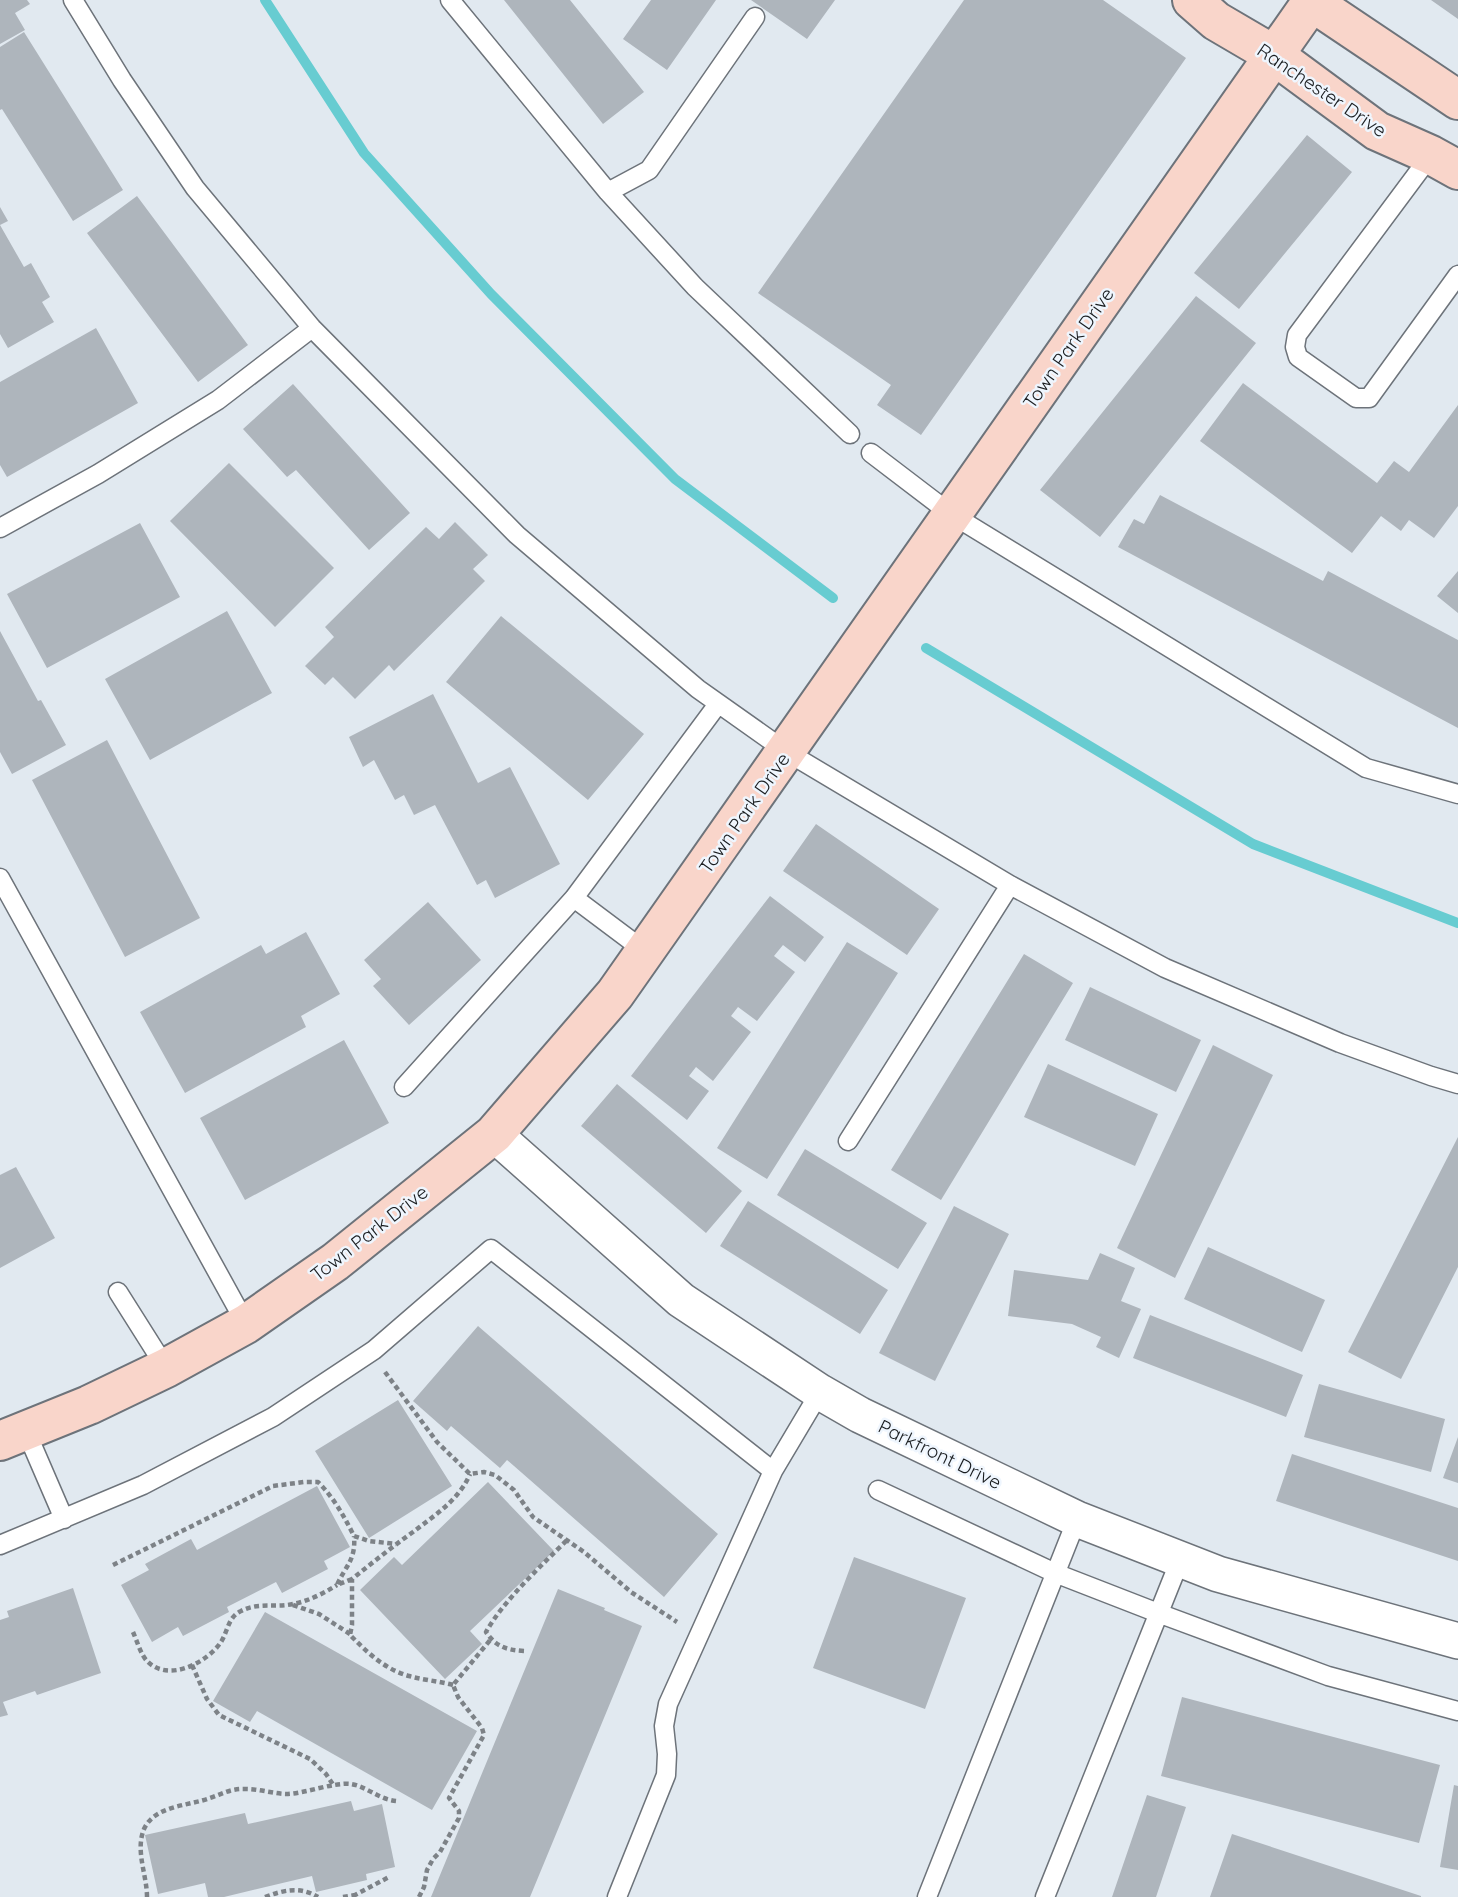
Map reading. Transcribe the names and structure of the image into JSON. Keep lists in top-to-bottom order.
{
  "streets": {
    "street": ["Ranchester Drive", "Town Park Drive", "Parkfront Drive"]
  },
  "crossings": [
    ["Ranchester Drive", "Town Park Drive"],
    ["Town Park Drive", "Parkfront Drive"]
  ]
}
